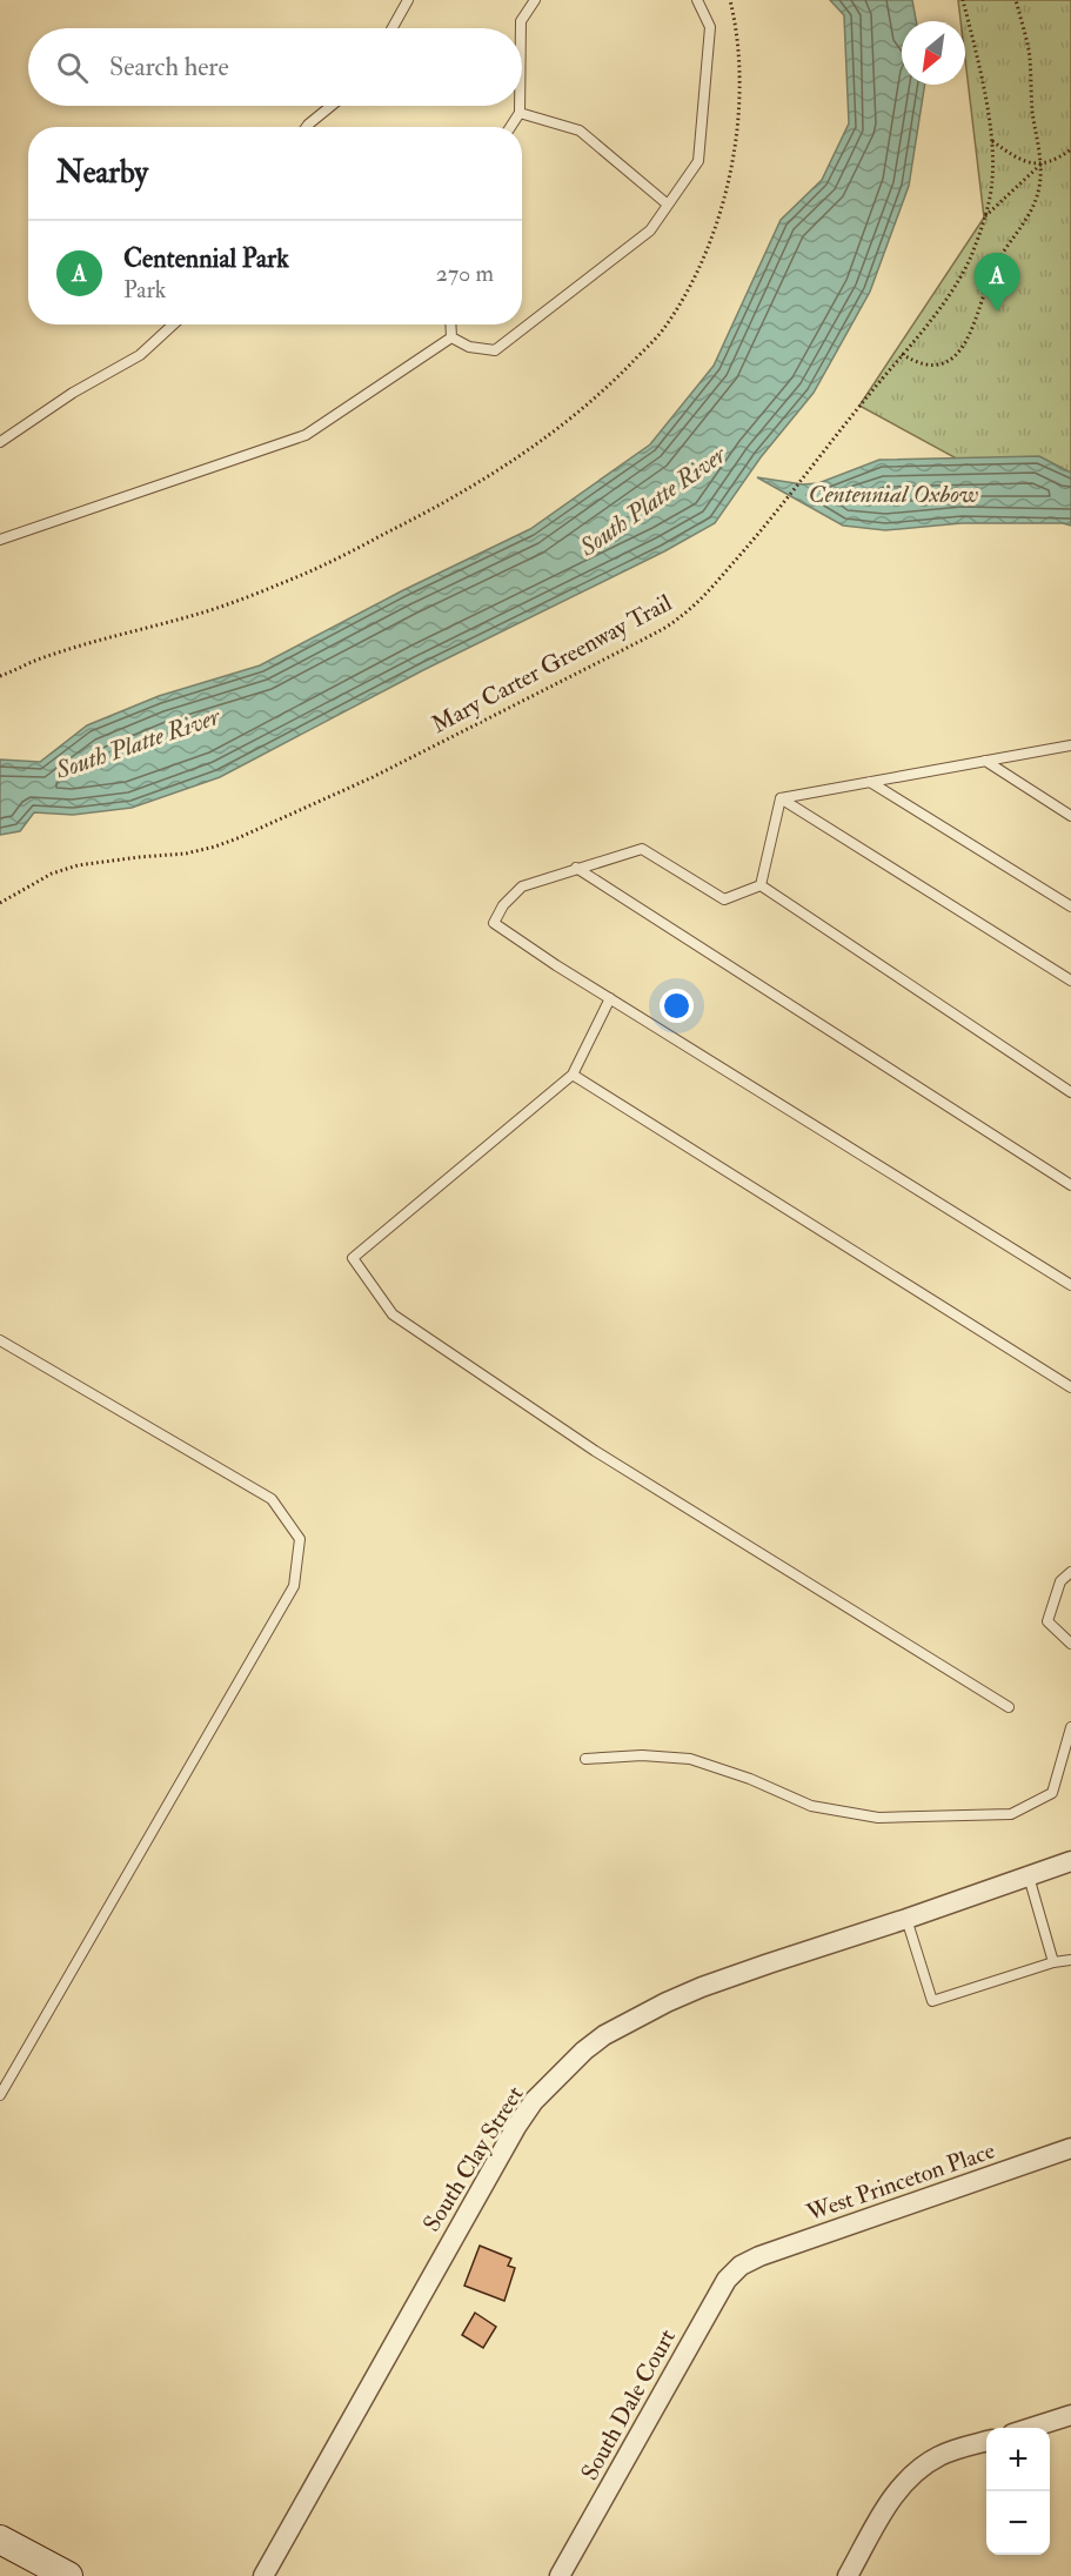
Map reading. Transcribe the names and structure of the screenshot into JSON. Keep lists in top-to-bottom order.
{
  "streets": {
    "street": ["South Clay Street", "West Princeton Place", "South Dale Court"],
    "path": ["Mary Carter Greenway Trail"]
  },
  "crossings": [
    ["West Princeton Place", "South Dale Court"]
  ],
  "water": ["Centennial Oxbow", "South Platte River"],
  "north": "bottom left",
  "page": {
    "search": "Search here",
    "heading": "Nearby",
    "list": [
      {
        "mark": "A",
        "name": "Centennial Park",
        "note": "Park",
        "value": "270 m"
      }
    ],
    "pins": "A",
    "map_buttons": ["+", "−"]
  }
}
